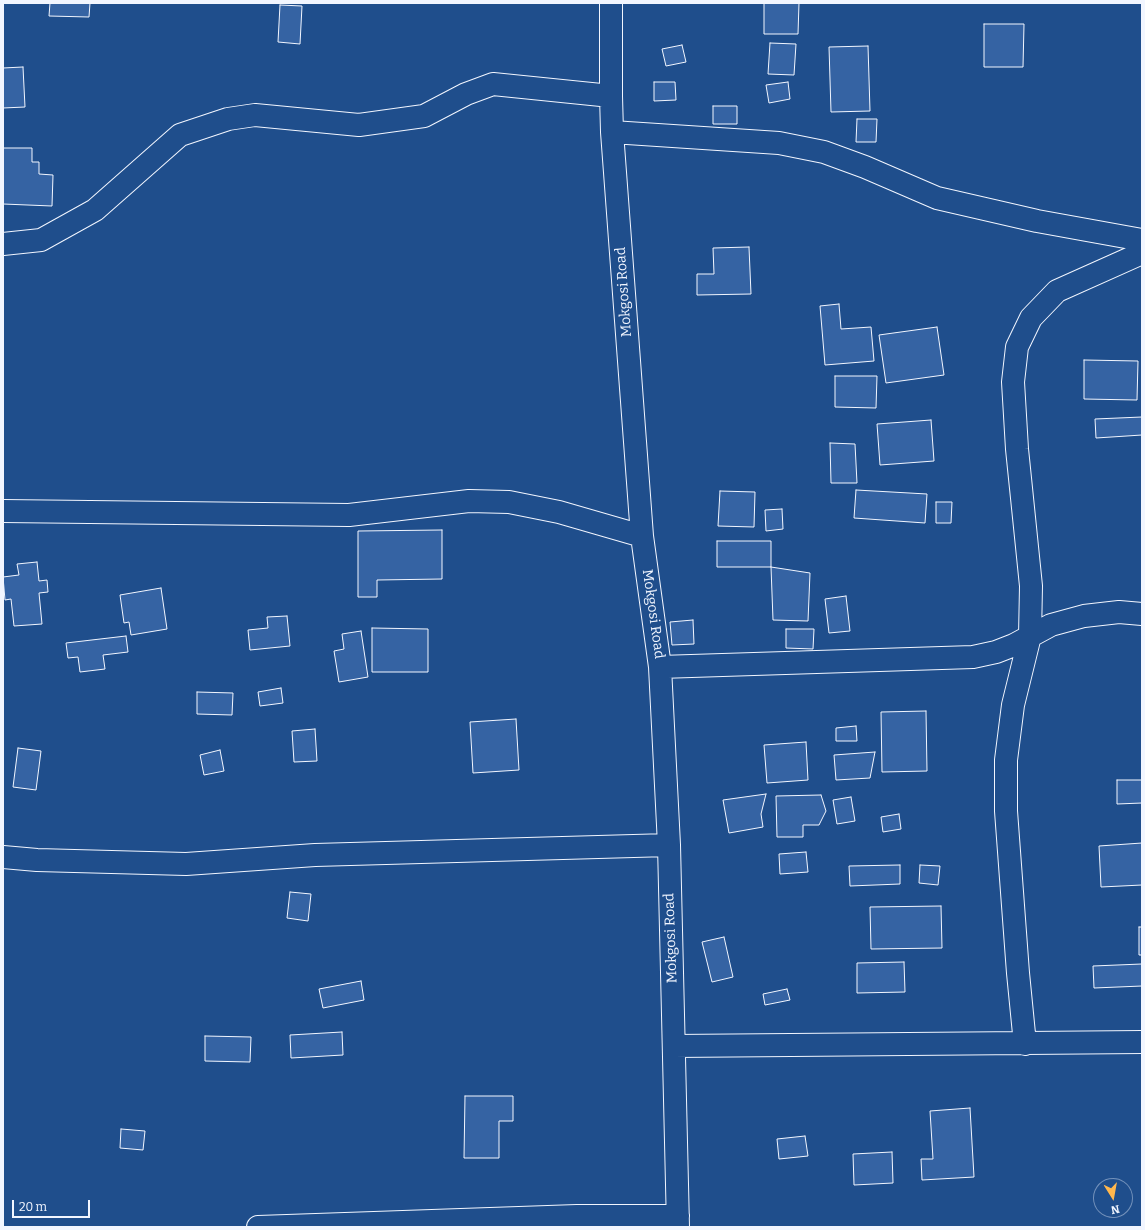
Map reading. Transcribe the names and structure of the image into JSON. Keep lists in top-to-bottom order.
{
  "streets": {
    "street": ["Mokgosi Road"]
  },
  "scale_bar": "20 m",
  "north": "bottom"
}
